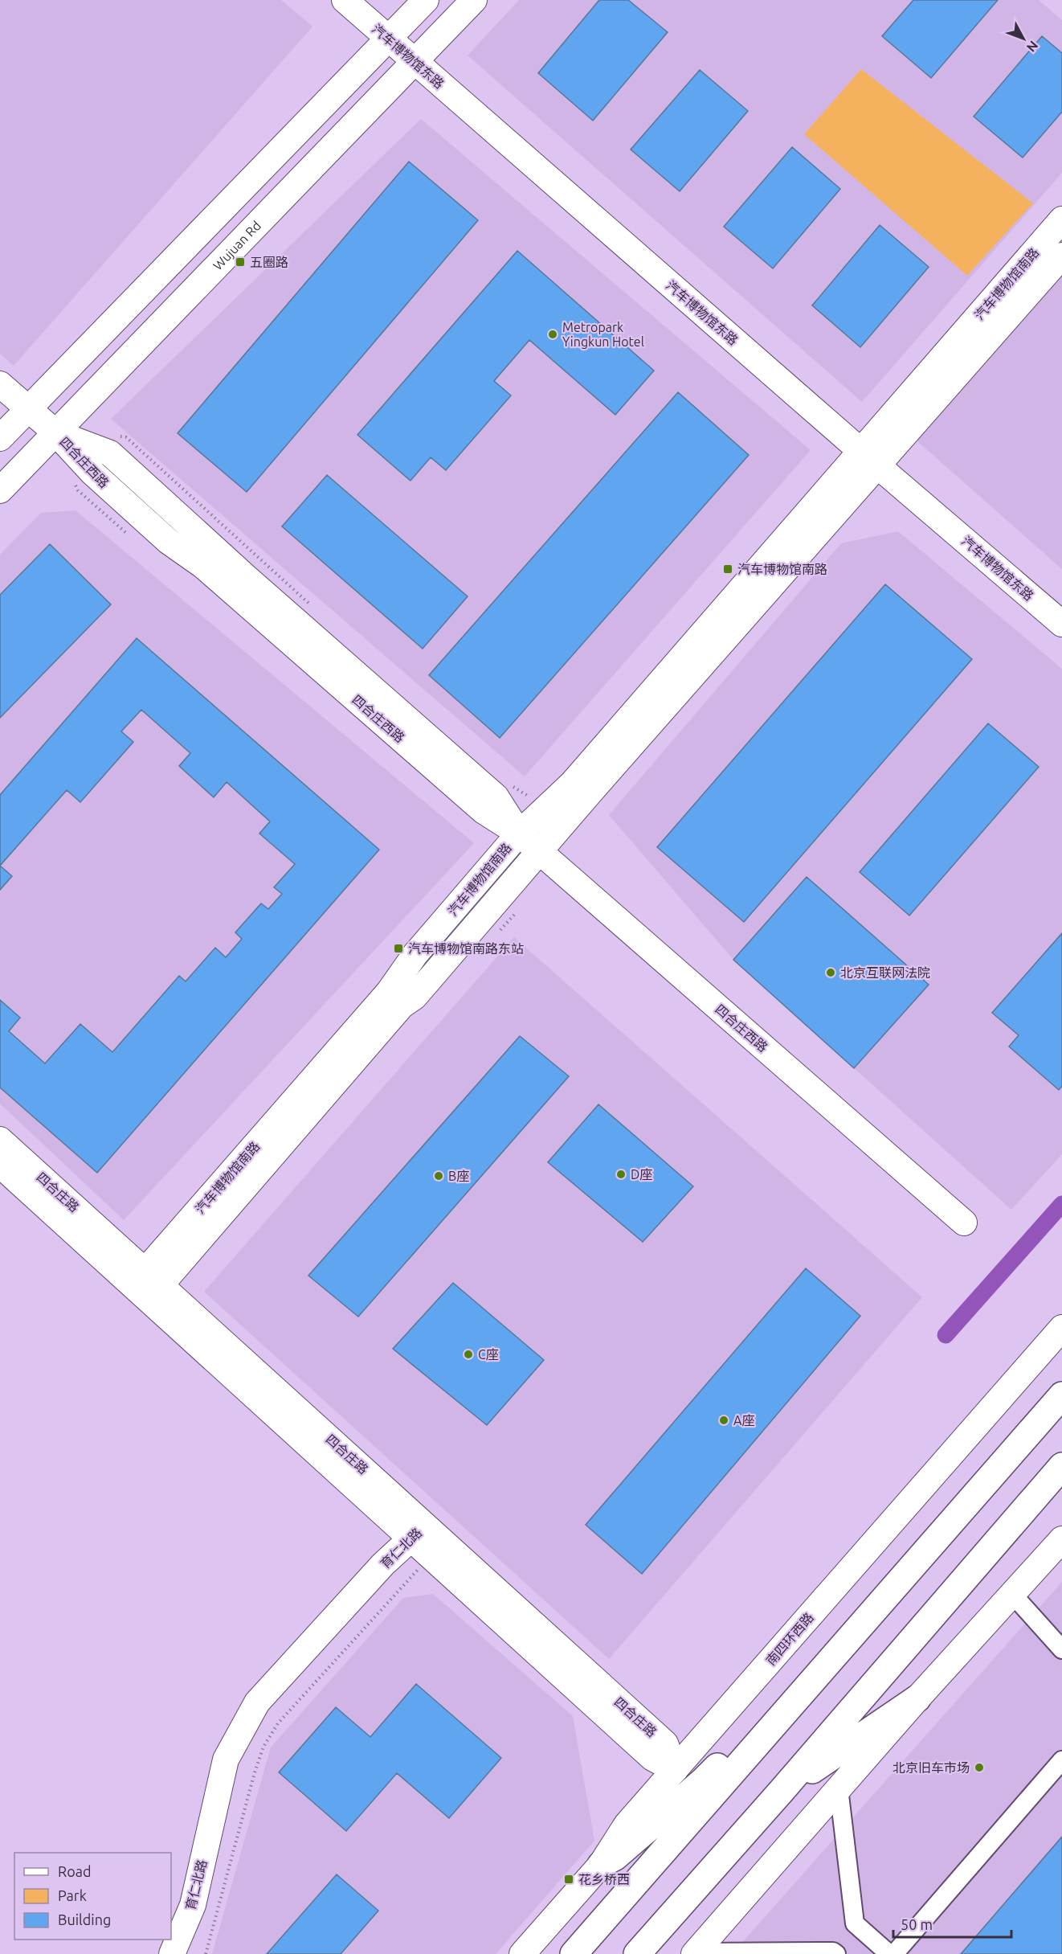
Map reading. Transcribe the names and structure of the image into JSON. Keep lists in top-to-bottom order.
{
  "streets": {
    "street": [
      "汽车博物馆东路",
      "Wujuan Rd",
      "汽车博物馆南路",
      "四合庄西路",
      "四合庄路",
      "育仁北路",
      "南四环西路"
    ]
  },
  "crossings": [
    ["汽车博物馆东路", "Wujuan Rd"],
    ["汽车博物馆东路", "汽车博物馆南路"],
    ["Wujuan Rd", "四合庄西路"],
    ["汽车博物馆南路", "四合庄西路"],
    ["汽车博物馆南路", "四合庄路"],
    ["四合庄路", "育仁北路"],
    ["四合庄路", "南四环西路"]
  ],
  "places": {
    "transit": [
      "五圈路",
      "汽车博物馆南路",
      "汽车博物馆南路东站",
      "花乡桥西"
    ],
    "other": [
      "Metropark Yingkun Hotel",
      "北京互联网法院",
      "D座",
      "B座",
      "C座",
      "A座",
      "北京旧车市场"
    ]
  },
  "legend": ["Road", "Park", "Building"],
  "scale_bar": "50 m",
  "north": "bottom right"
}
